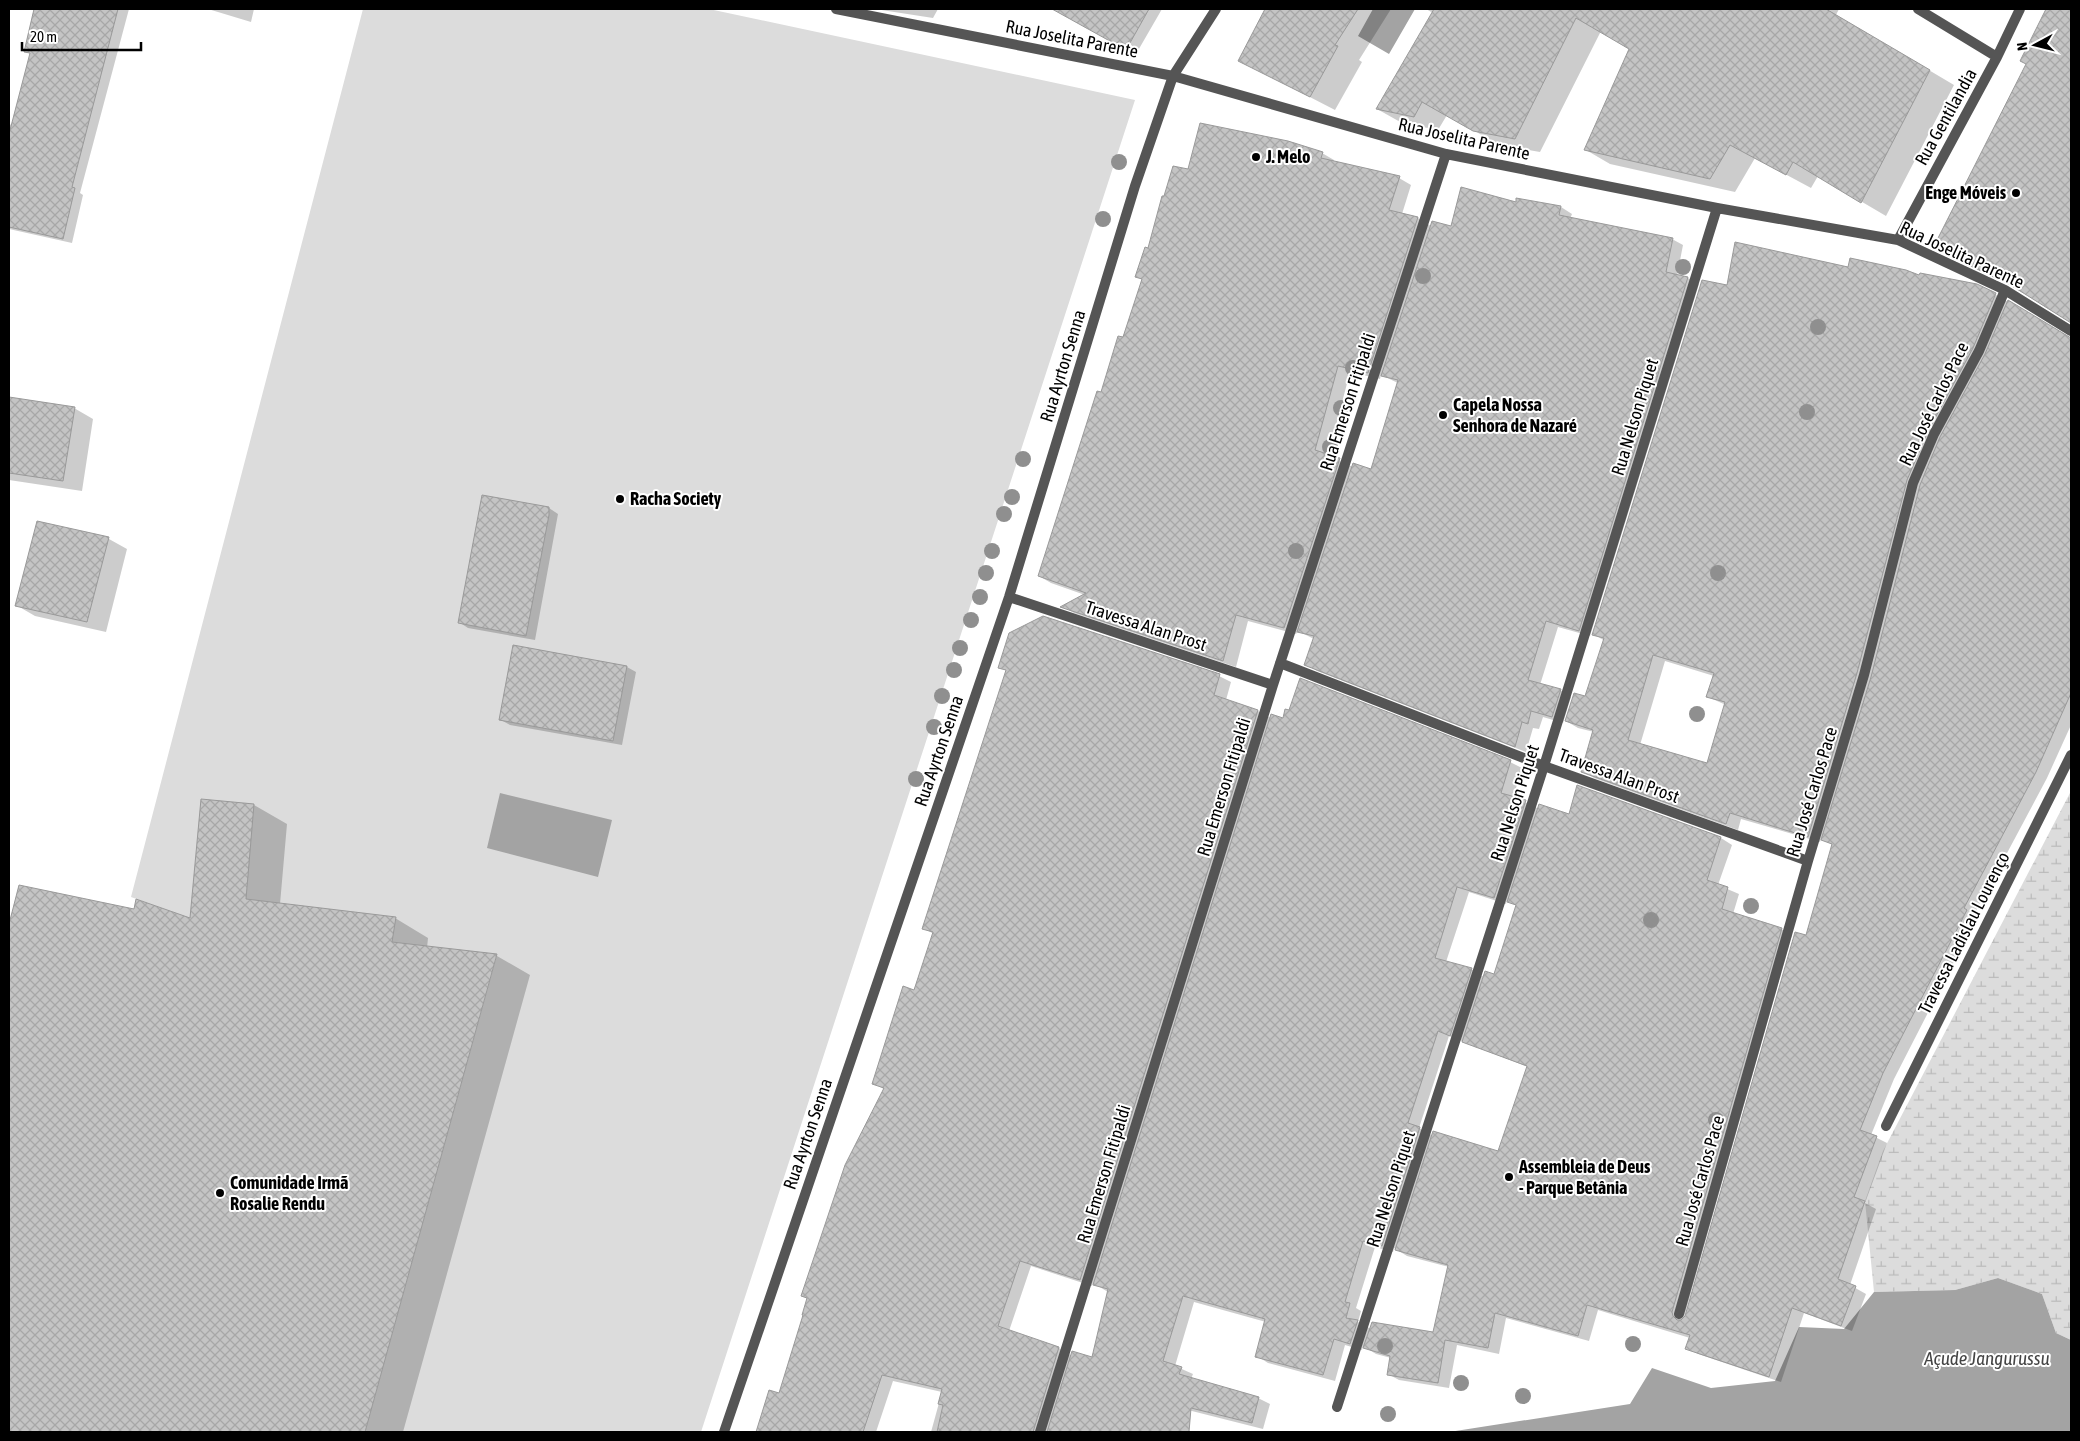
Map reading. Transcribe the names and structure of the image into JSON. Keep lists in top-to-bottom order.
{
  "streets": {
    "street": [
      "Rua Joselita Parente",
      "Rua Gentilandia",
      "Rua Ayrton Senna",
      "Rua Emerson Fitipaldi",
      "Rua José Carlos Pace",
      "Rua Nelson Piquet",
      "Travessa Alan Prost",
      "Travessa Ladislau Lourenço"
    ]
  },
  "crossings": [
    ["Rua Joselita Parente", "Rua Gentilandia"],
    ["Rua Joselita Parente", "Rua Ayrton Senna"],
    ["Rua Joselita Parente", "Rua Emerson Fitipaldi"],
    ["Rua Joselita Parente", "Rua José Carlos Pace"],
    ["Rua Joselita Parente", "Rua Nelson Piquet"],
    ["Rua Ayrton Senna", "Travessa Alan Prost"],
    ["Rua Emerson Fitipaldi", "Travessa Alan Prost"],
    ["Rua José Carlos Pace", "Travessa Alan Prost"],
    ["Rua Nelson Piquet", "Travessa Alan Prost"]
  ],
  "water": ["Açude Jangurussu"],
  "places": [
    "J. Melo",
    "Enge Móveis",
    "Capela Nossa Senhora de Nazaré",
    "Racha Society",
    "Assembleia de Deus - Parque Betânia",
    "Comunidade Irmã Rosalie Rendu"
  ],
  "scale_bar": "20 m",
  "north": "left"
}
